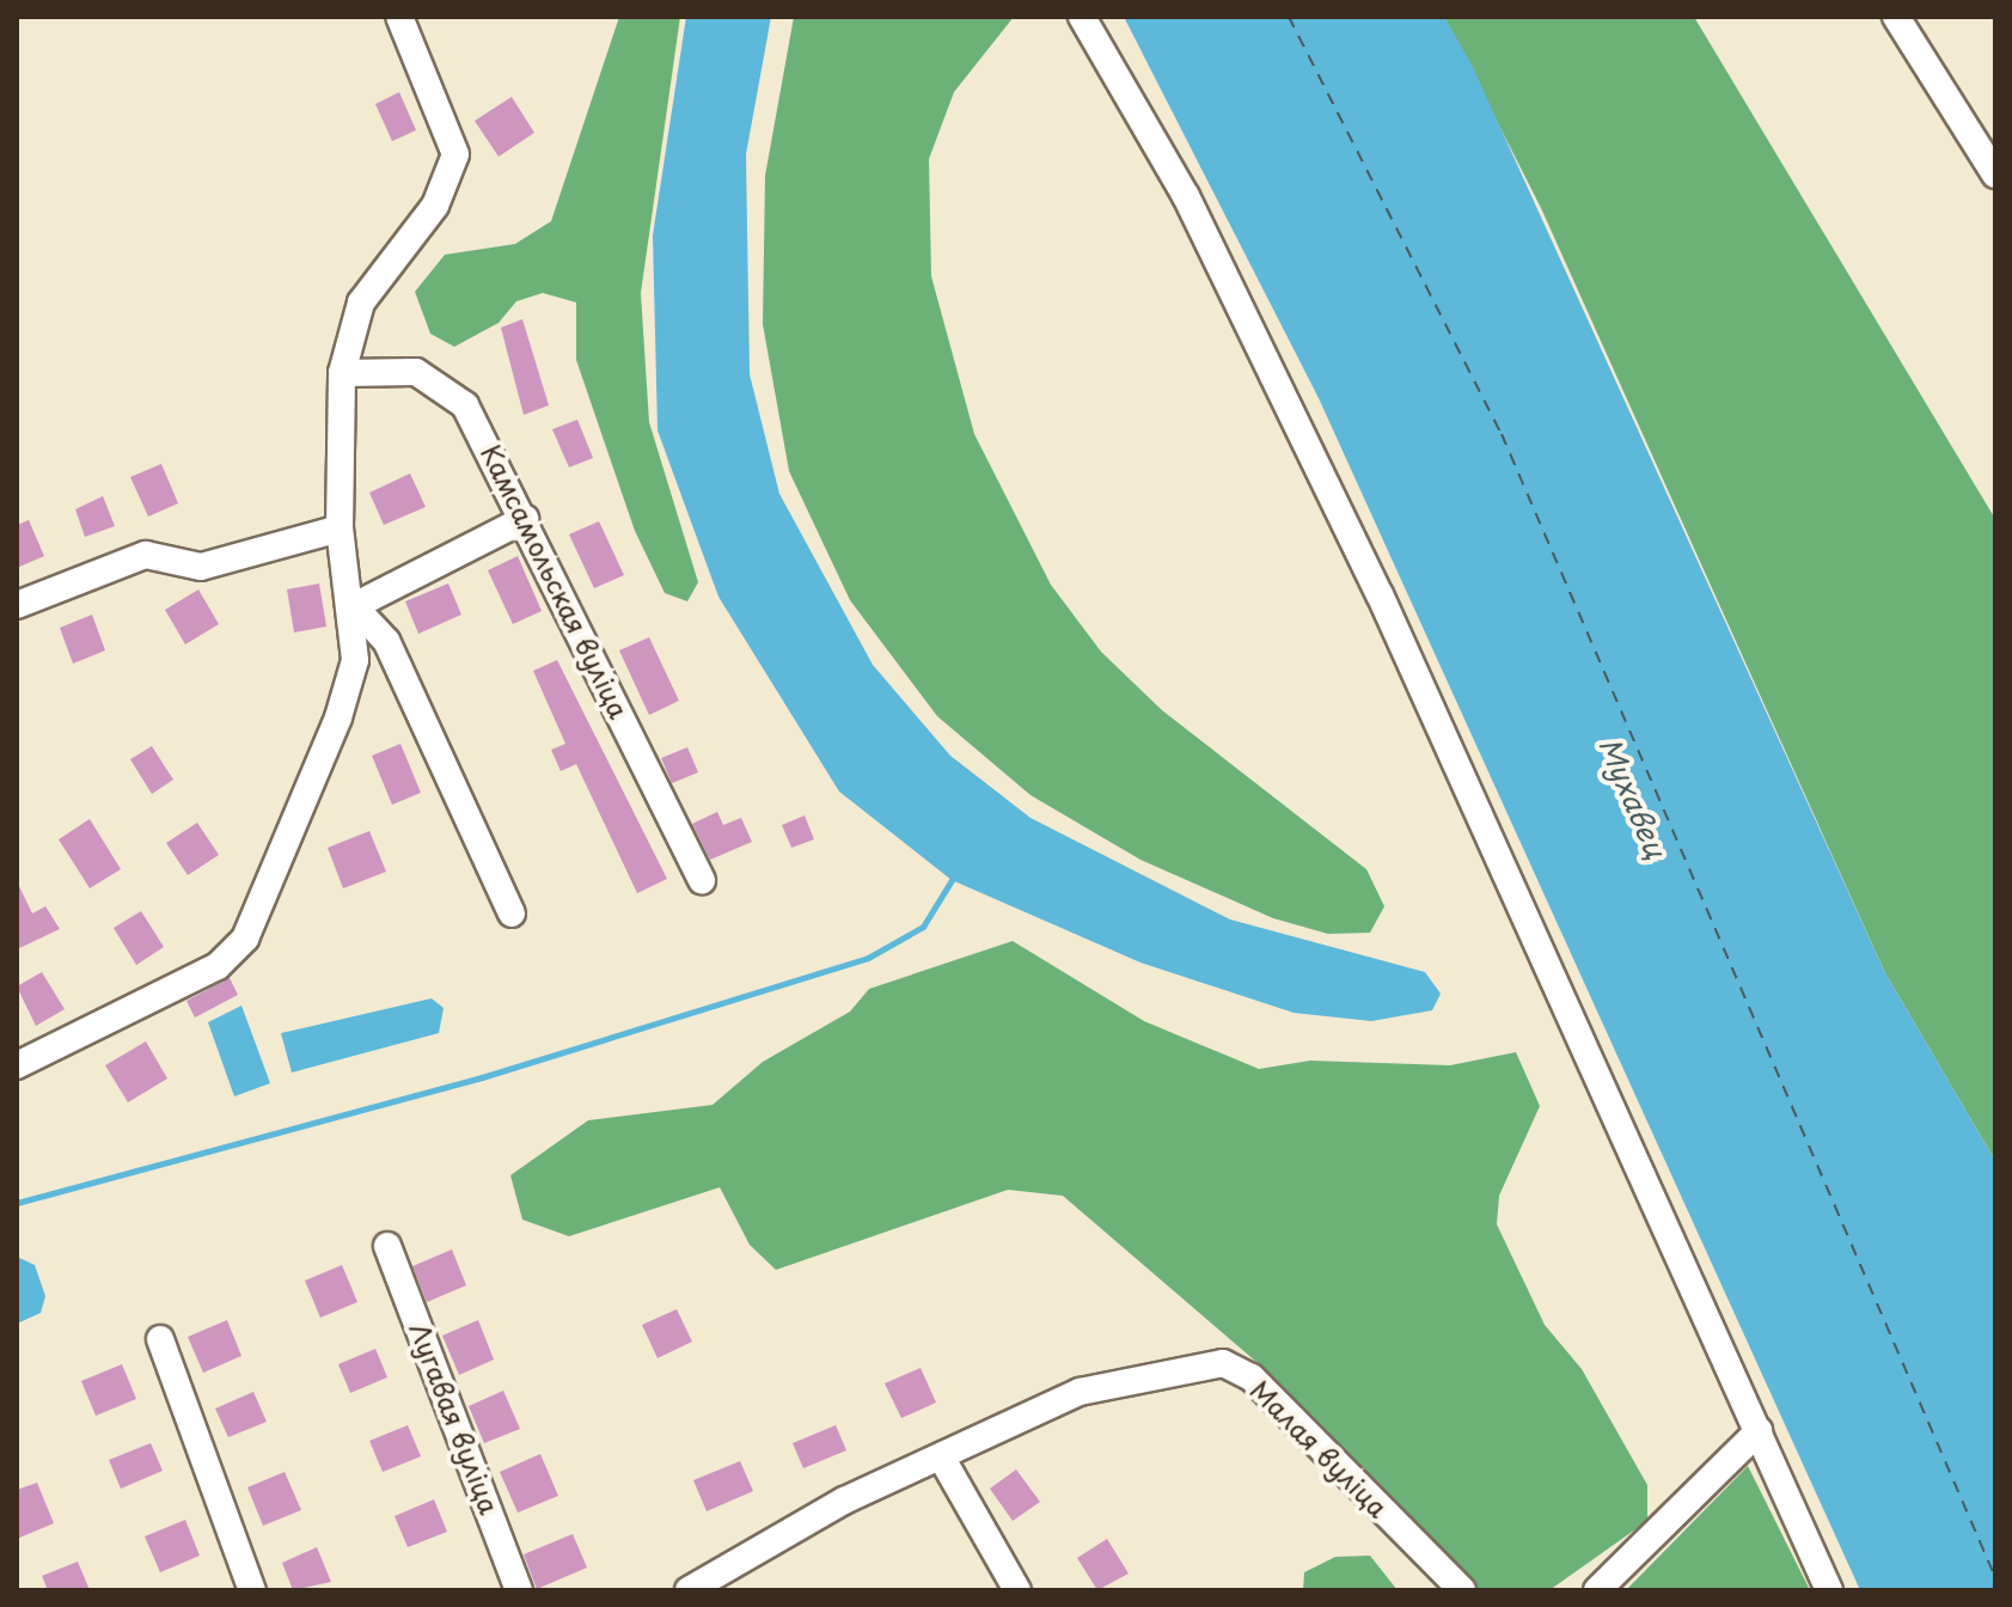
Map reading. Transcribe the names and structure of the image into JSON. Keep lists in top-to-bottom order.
{
  "streets": {
    "street": ["Камсамольская вуліца", "Лугавая вуліца", "Малая вуліца"]
  },
  "water": ["Мухавец"]
}
